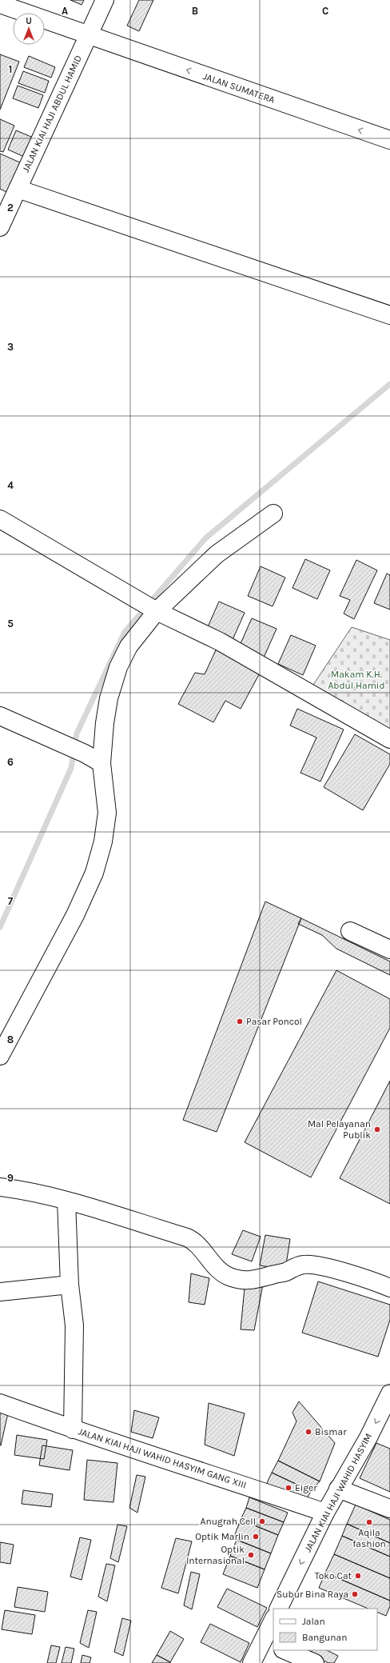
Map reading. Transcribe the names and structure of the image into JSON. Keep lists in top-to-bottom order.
{
  "streets": {
    "street": [
      "JALAN SUMATERA",
      "JALAN KIAI HAJI ABDUL HAMID",
      "JALAN KIAI HAJI WAHID HASYIM GANG XIII",
      "JALAN KIAI HAJI WAHID HASYIM"
    ]
  },
  "crossings": [
    ["JALAN SUMATERA", "JALAN KIAI HAJI ABDUL HAMID"],
    ["JALAN KIAI HAJI WAHID HASYIM GANG XIII", "JALAN KIAI HAJI WAHID HASYIM"]
  ],
  "one_way": ["JALAN SUMATERA", "JALAN KIAI HAJI WAHID HASYIM"],
  "parks": ["Makam K.H. Abdul Hamid"],
  "places": [
    "Pasar Poncol",
    "Mal Pelayanan Publik",
    "Bismar",
    "Eiger",
    "Anugrah Cell",
    "Aqila fashion",
    "Optik Marlin",
    "Optik Internasional",
    "Toko Cat",
    "Subur Bina Raya"
  ],
  "legend": ["Jalan", "Bangunan"],
  "north": "top",
  "grid": {
    "columns": ["A", "B", "C"],
    "rows": [
      "1",
      "2",
      "3",
      "4",
      "5",
      "6",
      "7",
      "8",
      "9"
    ]
  }
}
